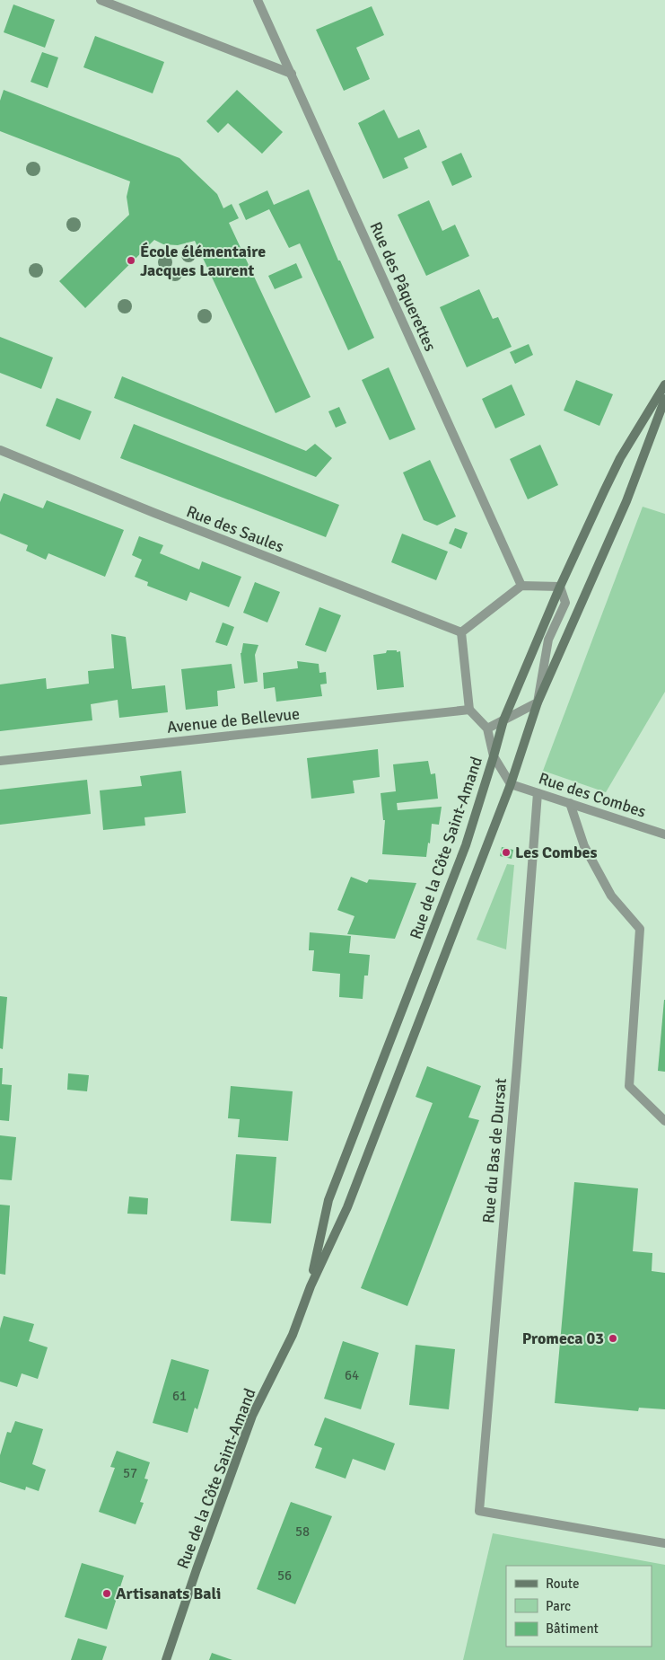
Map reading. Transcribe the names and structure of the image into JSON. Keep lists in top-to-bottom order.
{
  "streets": {
    "main road": ["Rue de la Côte Saint-Amand"],
    "street": [
      "Rue des Pâquerettes",
      "Rue des Saules",
      "Avenue de Bellevue",
      "Rue des Combes",
      "Rue du Bas de Dursat"
    ]
  },
  "crossings": [
    ["Rue des Combes", "Rue de la Côte Saint-Amand"],
    ["Rue des Combes", "Rue du Bas de Dursat"]
  ],
  "places": [
    "École élémentaire Jacques Laurent",
    "Les Combes",
    "Promeca 03",
    "Artisanats Bali"
  ],
  "house_numbers": [
    "64",
    "61",
    "57",
    "58",
    "56"
  ],
  "legend": ["Route", "Parc", "Bâtiment"]
}
